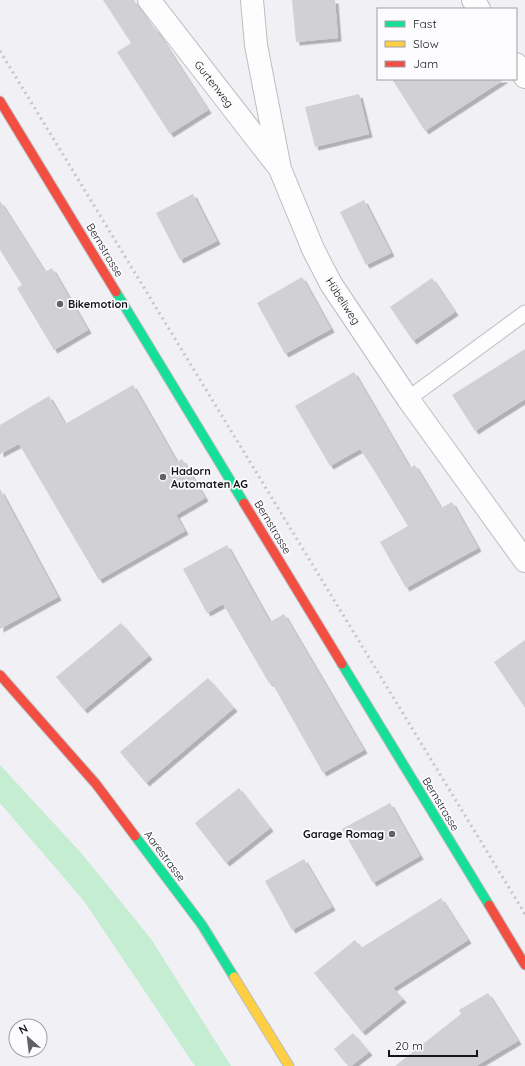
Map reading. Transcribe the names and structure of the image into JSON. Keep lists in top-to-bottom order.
{
  "streets": {
    "main road": ["Bernstrasse", "Aarestrasse"],
    "street": ["Gurtenweg", "Hübeliweg"]
  },
  "crossings": [
    ["Gurtenweg", "Hübeliweg"]
  ],
  "places": ["Bikemotion", "Hadorn Automaten AG", "Garage Romag"],
  "legend": ["Fast", "Slow", "Jam"],
  "scale_bar": "20 m",
  "north": "top left"
}
